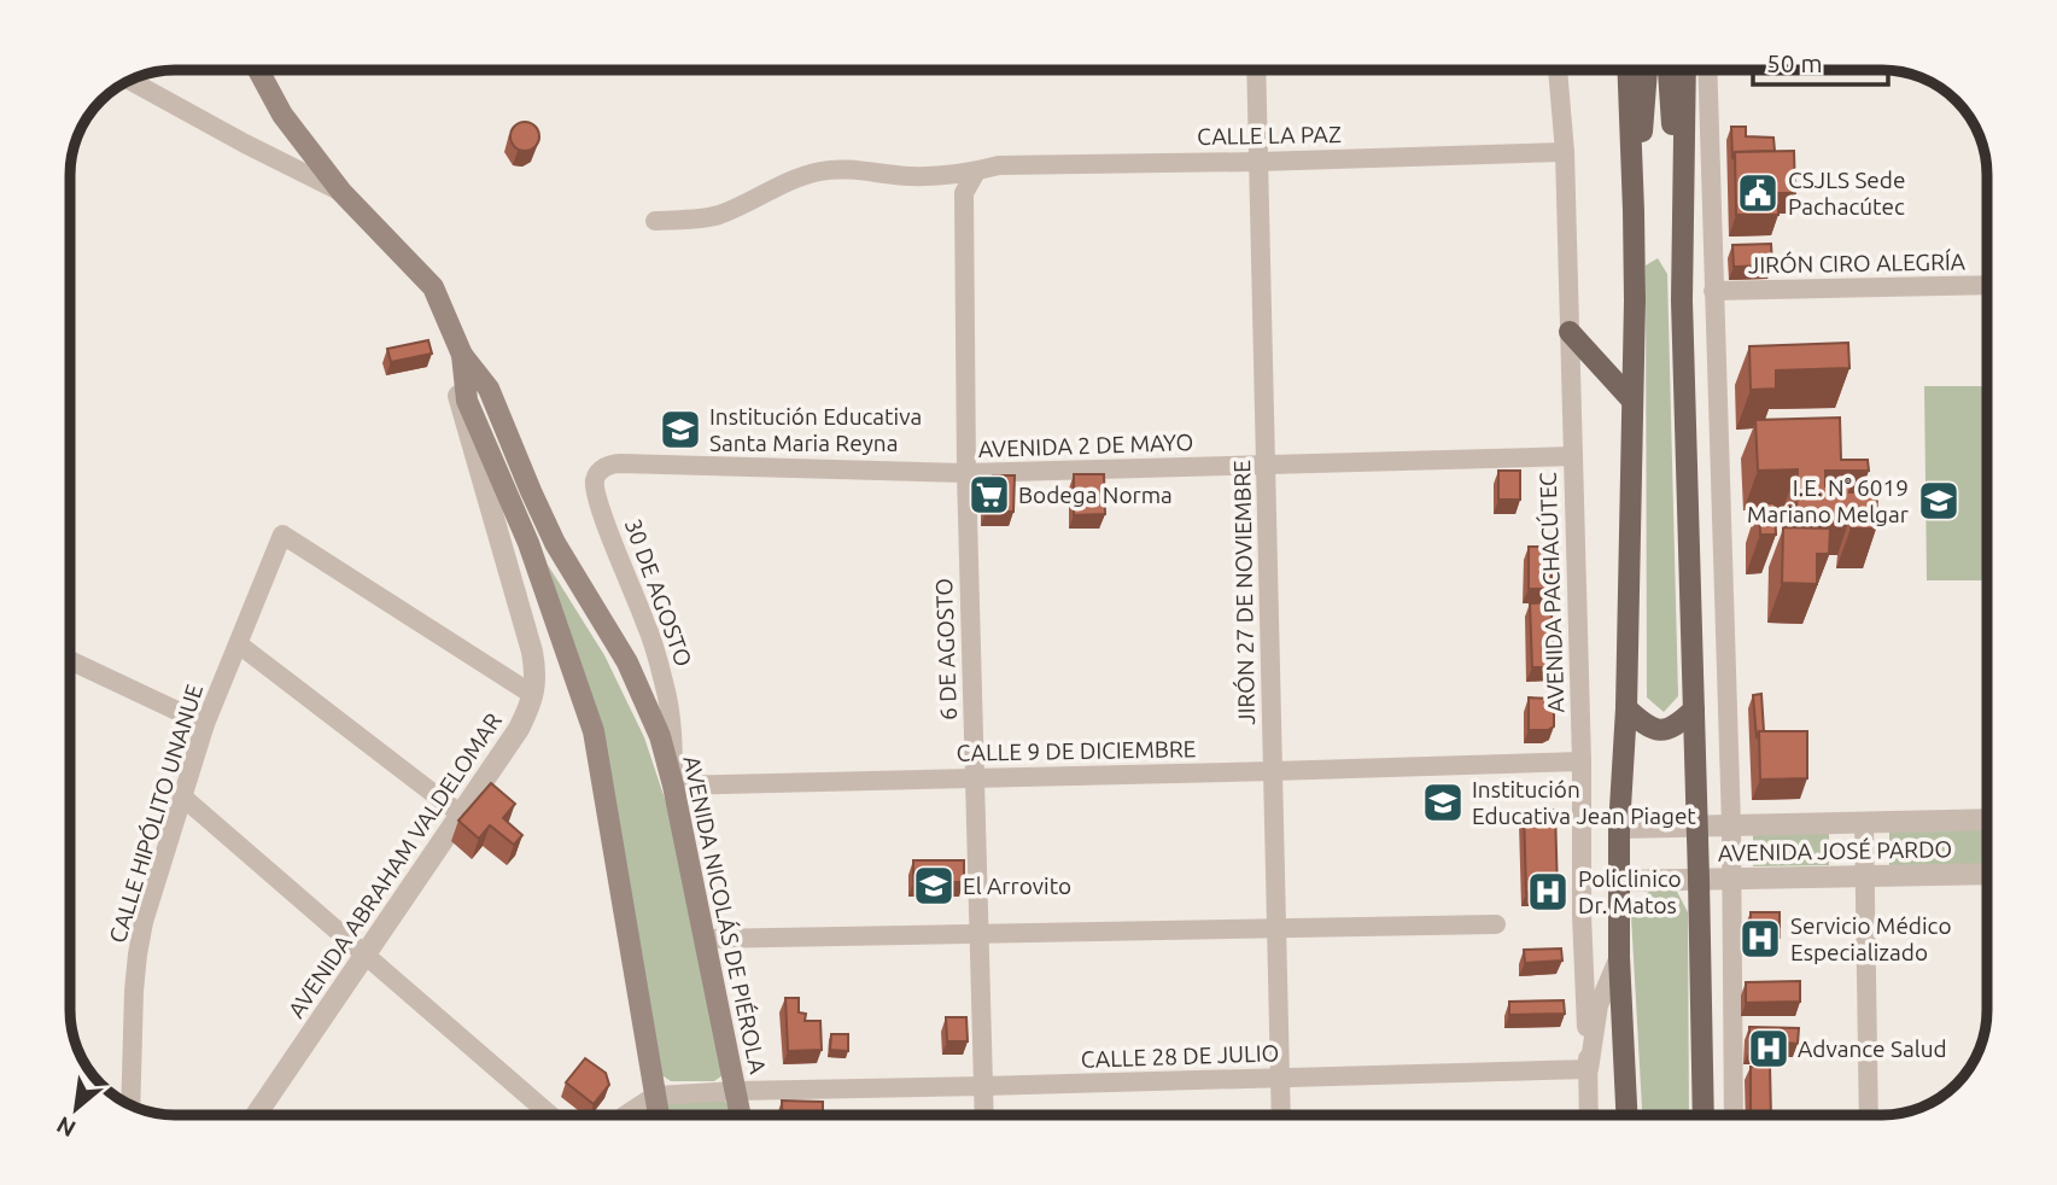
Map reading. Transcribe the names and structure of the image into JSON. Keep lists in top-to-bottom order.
{
  "streets": {
    "main road": ["AVENIDA NICOLÁS DE PIÉROLA"],
    "street": [
      "CALLE LA PAZ",
      "JIRÓN CIRO ALEGRÍA",
      "AVENIDA 2 DE MAYO",
      "30 DE AGOSTO",
      "JIRÓN 27 DE NOVIEMBRE",
      "AVENIDA PACHACÚTEC",
      "6 DE AGOSTO",
      "CALLE 9 DE DICIEMBRE",
      "CALLE HIPÓLITO UNANUE",
      "AVENIDA JOSÉ PARDO",
      "AVENIDA ABRAHAM VALDELOMAR",
      "CALLE 28 DE JULIO"
    ]
  },
  "crossings": [
    ["CALLE LA PAZ", "JIRÓN 27 DE NOVIEMBRE"],
    ["CALLE LA PAZ", "AVENIDA PACHACÚTEC"],
    ["CALLE LA PAZ", "6 DE AGOSTO"],
    ["AVENIDA 2 DE MAYO", "30 DE AGOSTO"],
    ["AVENIDA 2 DE MAYO", "JIRÓN 27 DE NOVIEMBRE"],
    ["AVENIDA 2 DE MAYO", "AVENIDA PACHACÚTEC"],
    ["AVENIDA 2 DE MAYO", "6 DE AGOSTO"],
    ["30 DE AGOSTO", "CALLE 9 DE DICIEMBRE"],
    ["30 DE AGOSTO", "AVENIDA NICOLÁS DE PIÉROLA"],
    ["JIRÓN 27 DE NOVIEMBRE", "CALLE 9 DE DICIEMBRE"],
    ["JIRÓN 27 DE NOVIEMBRE", "CALLE 28 DE JULIO"],
    ["AVENIDA PACHACÚTEC", "CALLE 9 DE DICIEMBRE"],
    ["AVENIDA PACHACÚTEC", "CALLE 28 DE JULIO"],
    ["6 DE AGOSTO", "CALLE 9 DE DICIEMBRE"],
    ["6 DE AGOSTO", "CALLE 28 DE JULIO"],
    ["CALLE 9 DE DICIEMBRE", "AVENIDA NICOLÁS DE PIÉROLA"],
    ["CALLE HIPÓLITO UNANUE", "AVENIDA ABRAHAM VALDELOMAR"],
    ["AVENIDA ABRAHAM VALDELOMAR", "AVENIDA NICOLÁS DE PIÉROLA"],
    ["AVENIDA NICOLÁS DE PIÉROLA", "CALLE 28 DE JULIO"]
  ],
  "places": {
    "public building": ["CSJLS Sede Pachacútec"],
    "school or university": [
      "Institución Educativa Santa Maria Reyna",
      "I.E. N° 6019 Mariano Melgar",
      "Institución Educativa Jean Piaget",
      "El Arrovito"
    ],
    "supermarket": ["Bodega Norma"],
    "hospital": ["Policlinico Dr. Matos", "Servicio Médico Especializado", "Advance Salud"]
  },
  "scale_bar": "50 m",
  "north": "bottom left"
}
